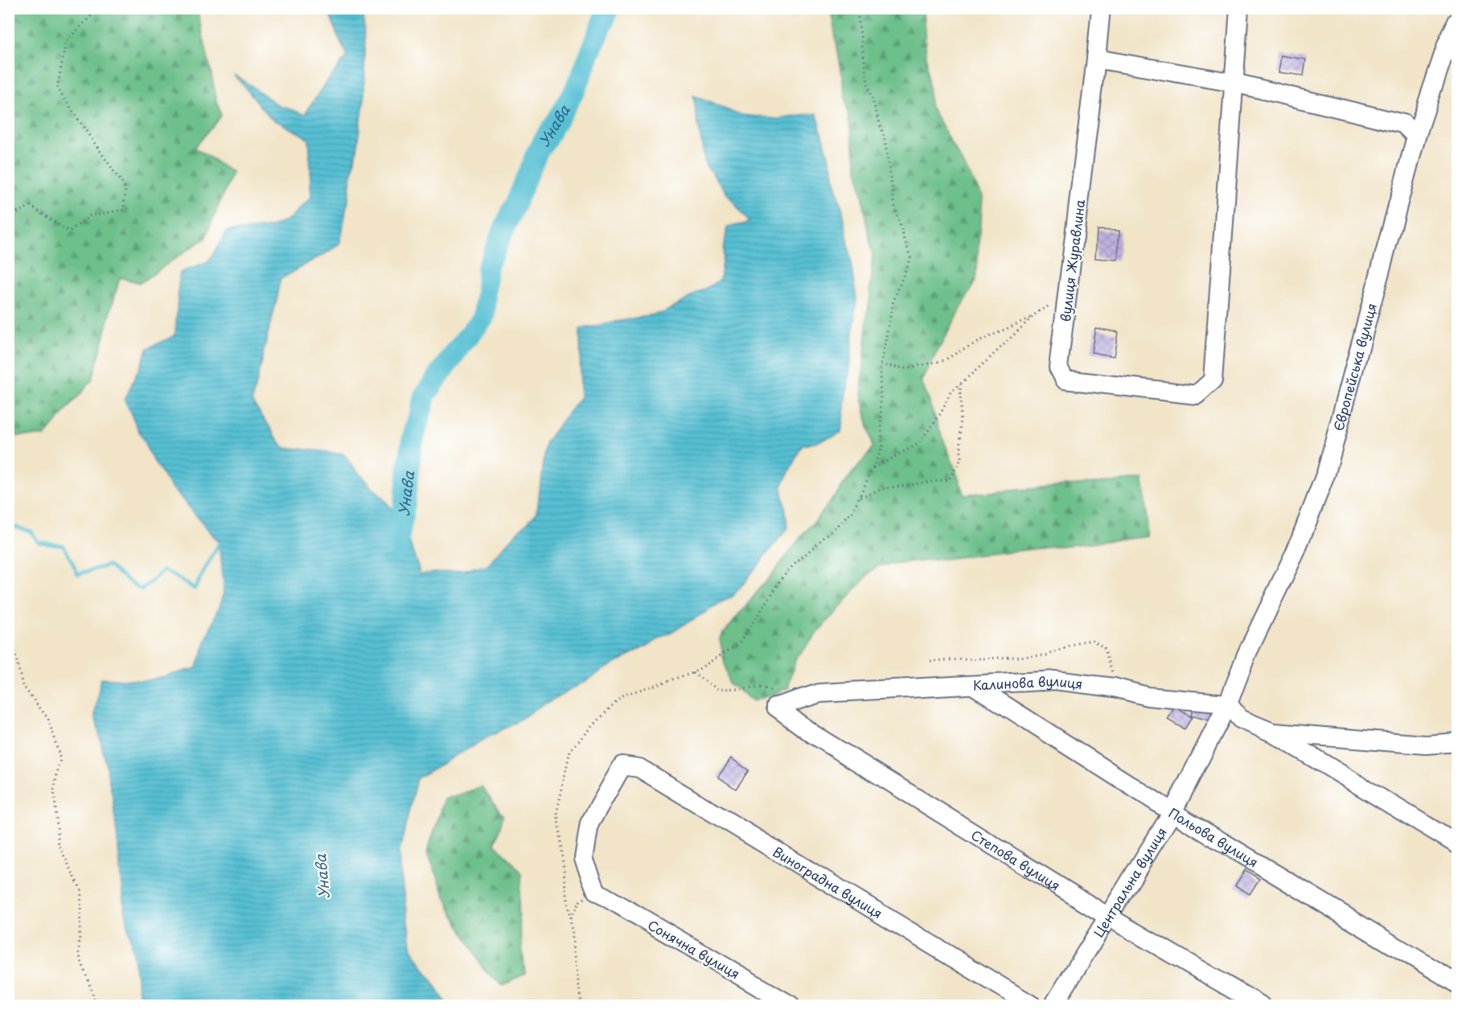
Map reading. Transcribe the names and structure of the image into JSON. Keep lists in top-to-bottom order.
{
  "streets": {
    "street": [
      "вулиця Журавлина",
      "Європейська вулиця",
      "Калинова вулиця",
      "Польова вулиця",
      "Степова вулиця",
      "Центральна вулиця",
      "Виноградна вулиця",
      "Сонячна вулиця"
    ]
  },
  "crossings": [
    ["Європейська вулиця", "Калинова вулиця"],
    ["Європейська вулиця", "Центральна вулиця"],
    ["Калинова вулиця", "Польова вулиця"],
    ["Калинова вулиця", "Степова вулиця"],
    ["Калинова вулиця", "Центральна вулиця"],
    ["Польова вулиця", "Центральна вулиця"],
    ["Степова вулиця", "Центральна вулиця"],
    ["Виноградна вулиця", "Сонячна вулиця"]
  ],
  "water": ["Унава"]
}
